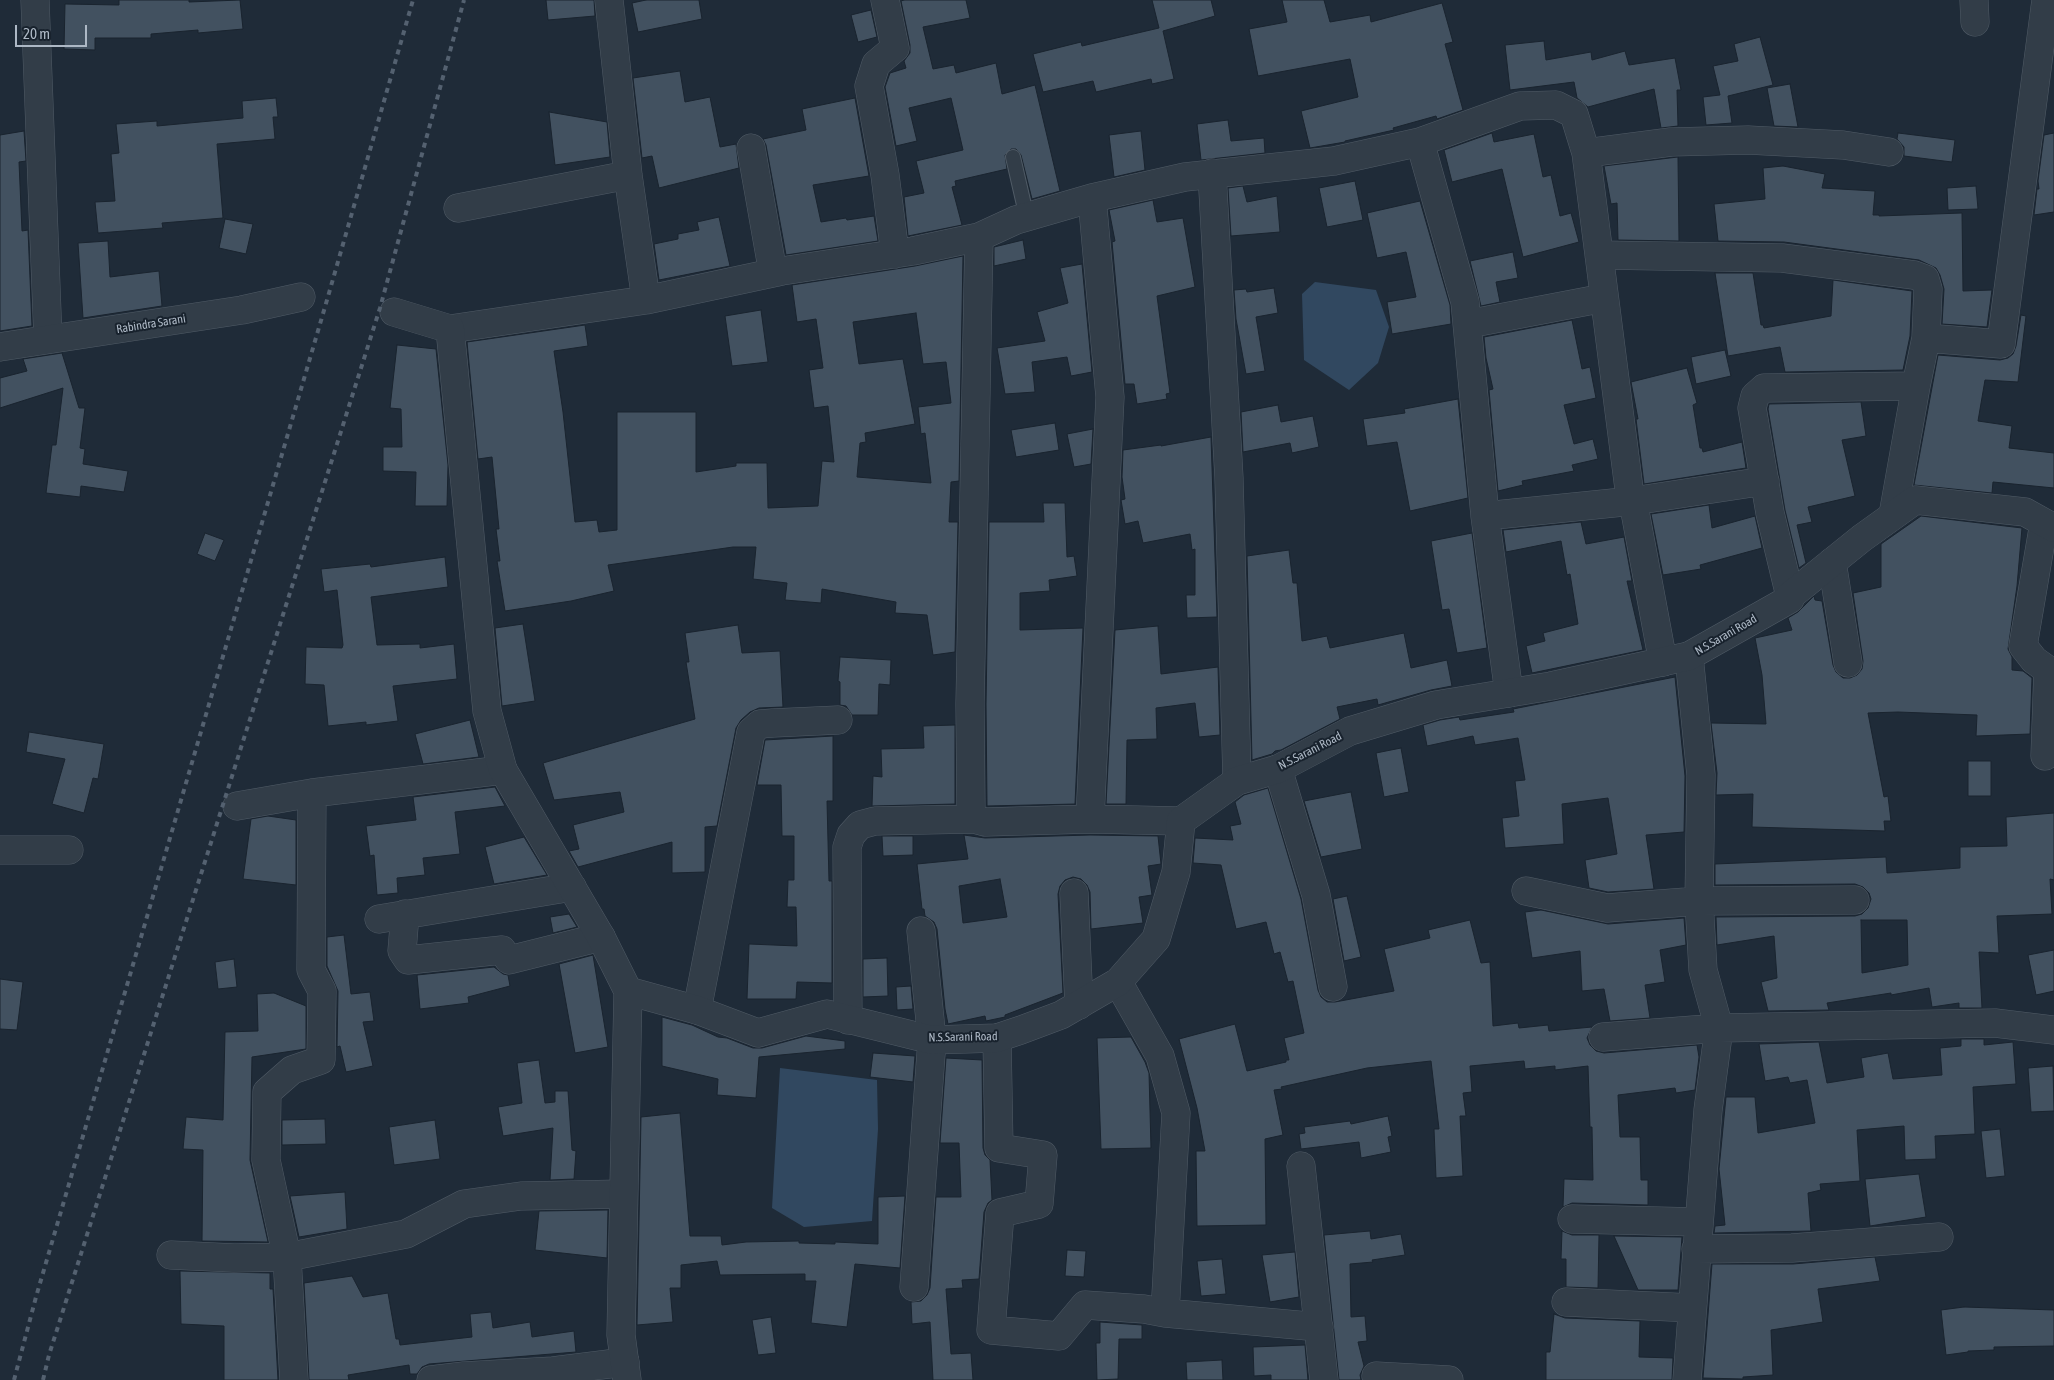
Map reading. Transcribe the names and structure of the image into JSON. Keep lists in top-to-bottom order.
{
  "streets": {
    "street": ["Rabindra Sarani", "N.S.Sarani Road"]
  },
  "scale_bar": "20 m"
}
